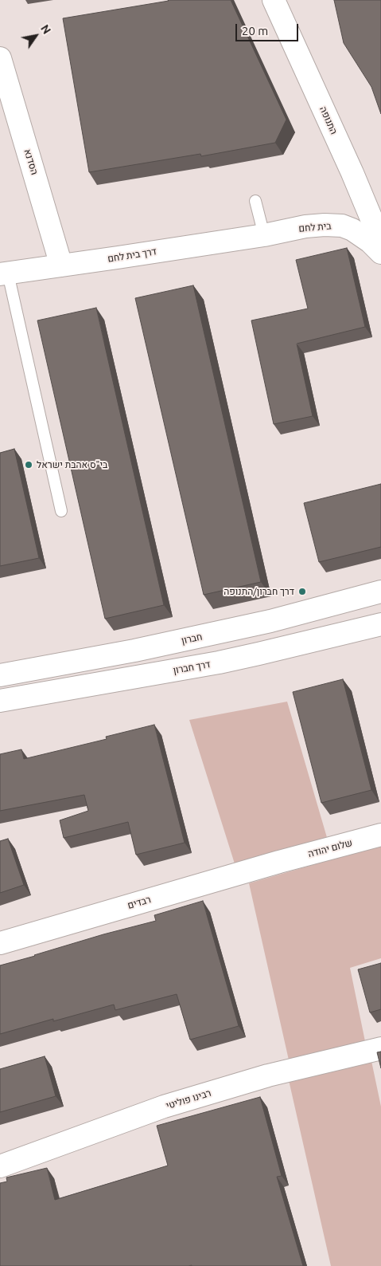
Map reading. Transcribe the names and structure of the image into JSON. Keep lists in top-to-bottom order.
{
  "streets": {
    "main road": [
      "התנופה",
      "הסדנא",
      "בית לחם",
      "דרך בית לחם",
      "חברון",
      "דרך חברון",
      "שלום יהודה",
      "רבדים",
      "רבינו פוליטי"
    ]
  },
  "crossings": [
    ["התנופה", "בית לחם"],
    ["הסדנא", "דרך בית לחם"],
    ["בית לחם", "דרך בית לחם"],
    ["שלום יהודה", "רבדים"]
  ],
  "places": ["בי\"ס אהבת ישראל", "דרך חברון/התנופה"],
  "scale_bar": "20 m",
  "north": "top right"
}
